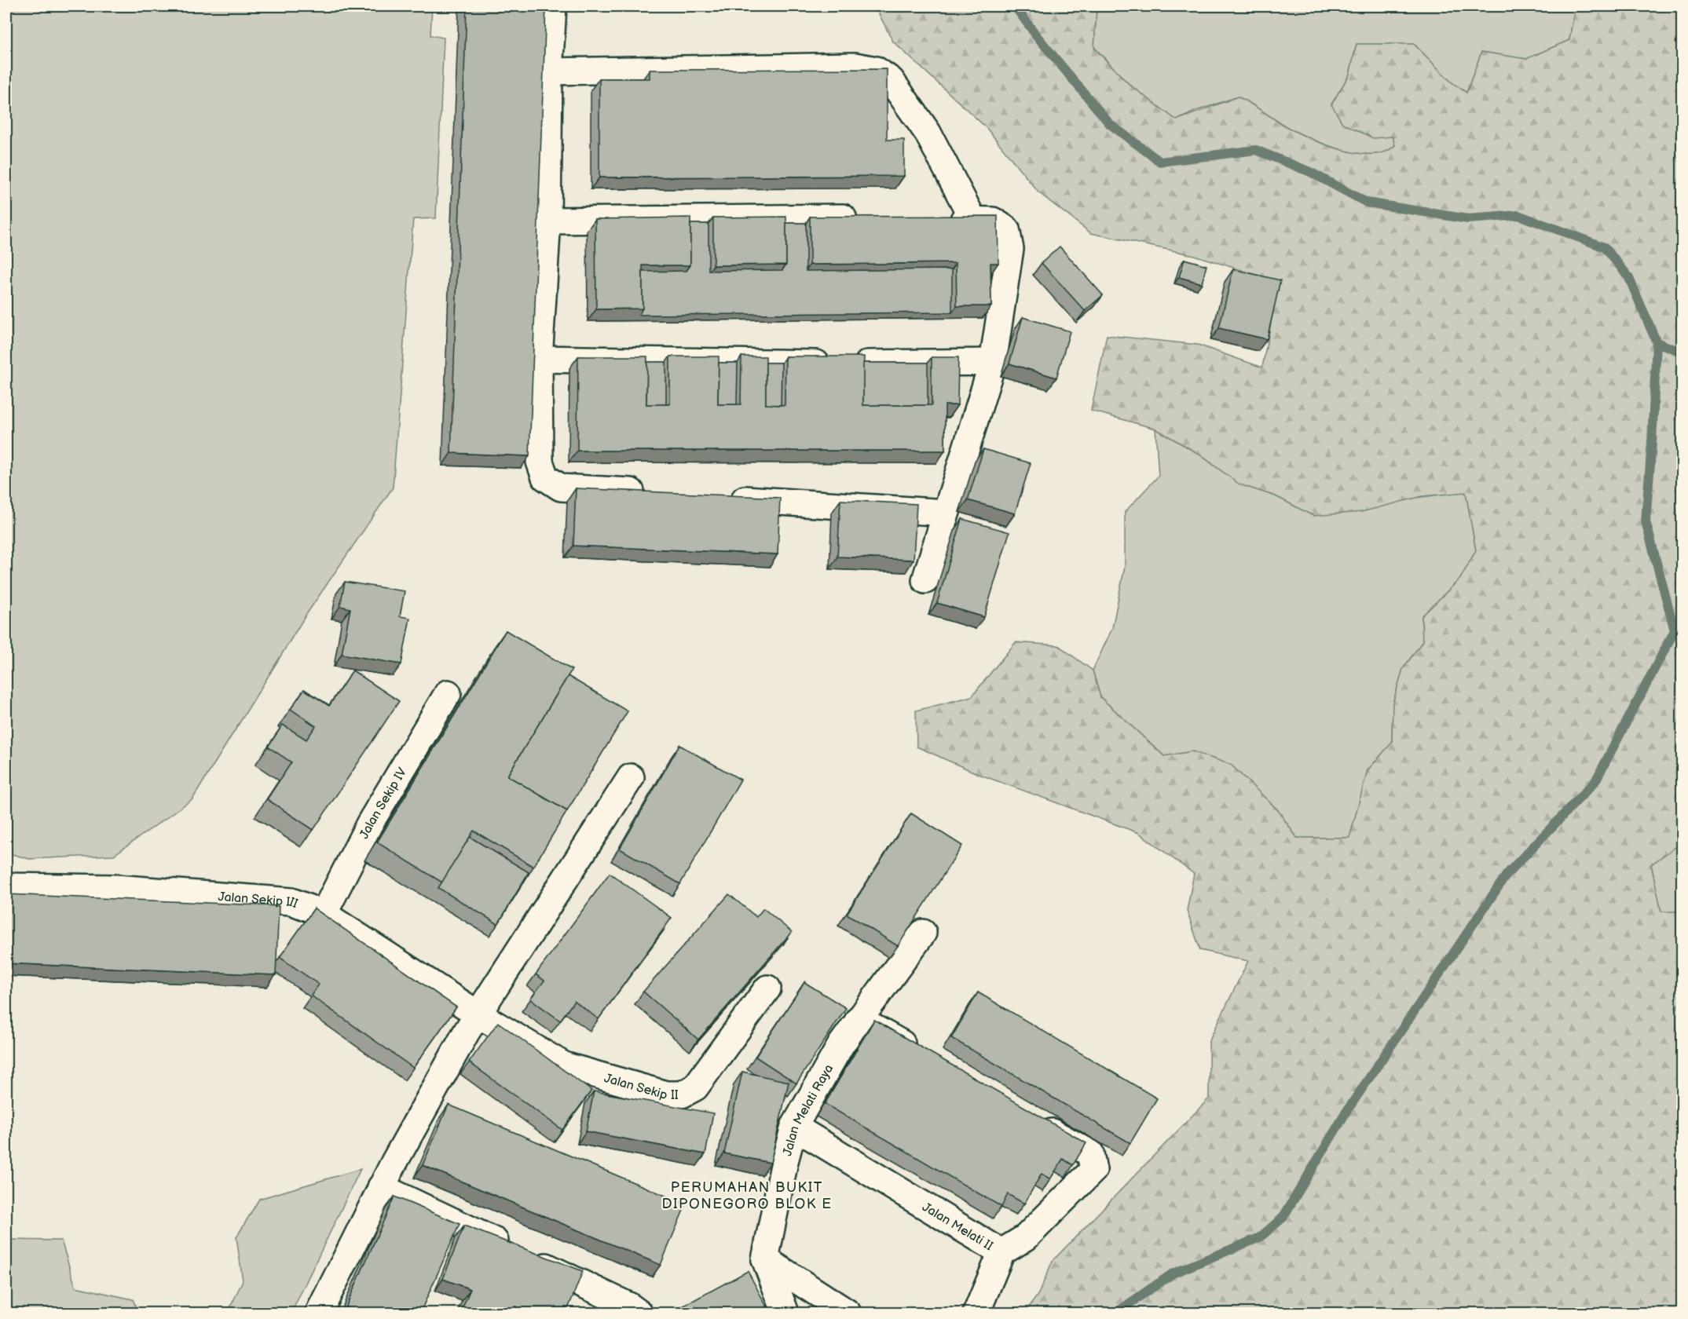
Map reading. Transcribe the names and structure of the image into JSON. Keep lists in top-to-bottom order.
{
  "streets": {
    "street": [
      "Jalan Sekip IV",
      "Jalan Sekip III",
      "Jalan Sekip II",
      "Jalan Melati Raya",
      "Jalan Melati II"
    ]
  },
  "crossings": [
    ["Jalan Sekip IV", "Jalan Sekip III"],
    ["Jalan Sekip III", "Jalan Sekip II"],
    ["Jalan Melati Raya", "Jalan Melati II"]
  ],
  "districts": ["PERUMAHAN BUKIT DIPONEGORO BLOK E"]
}
